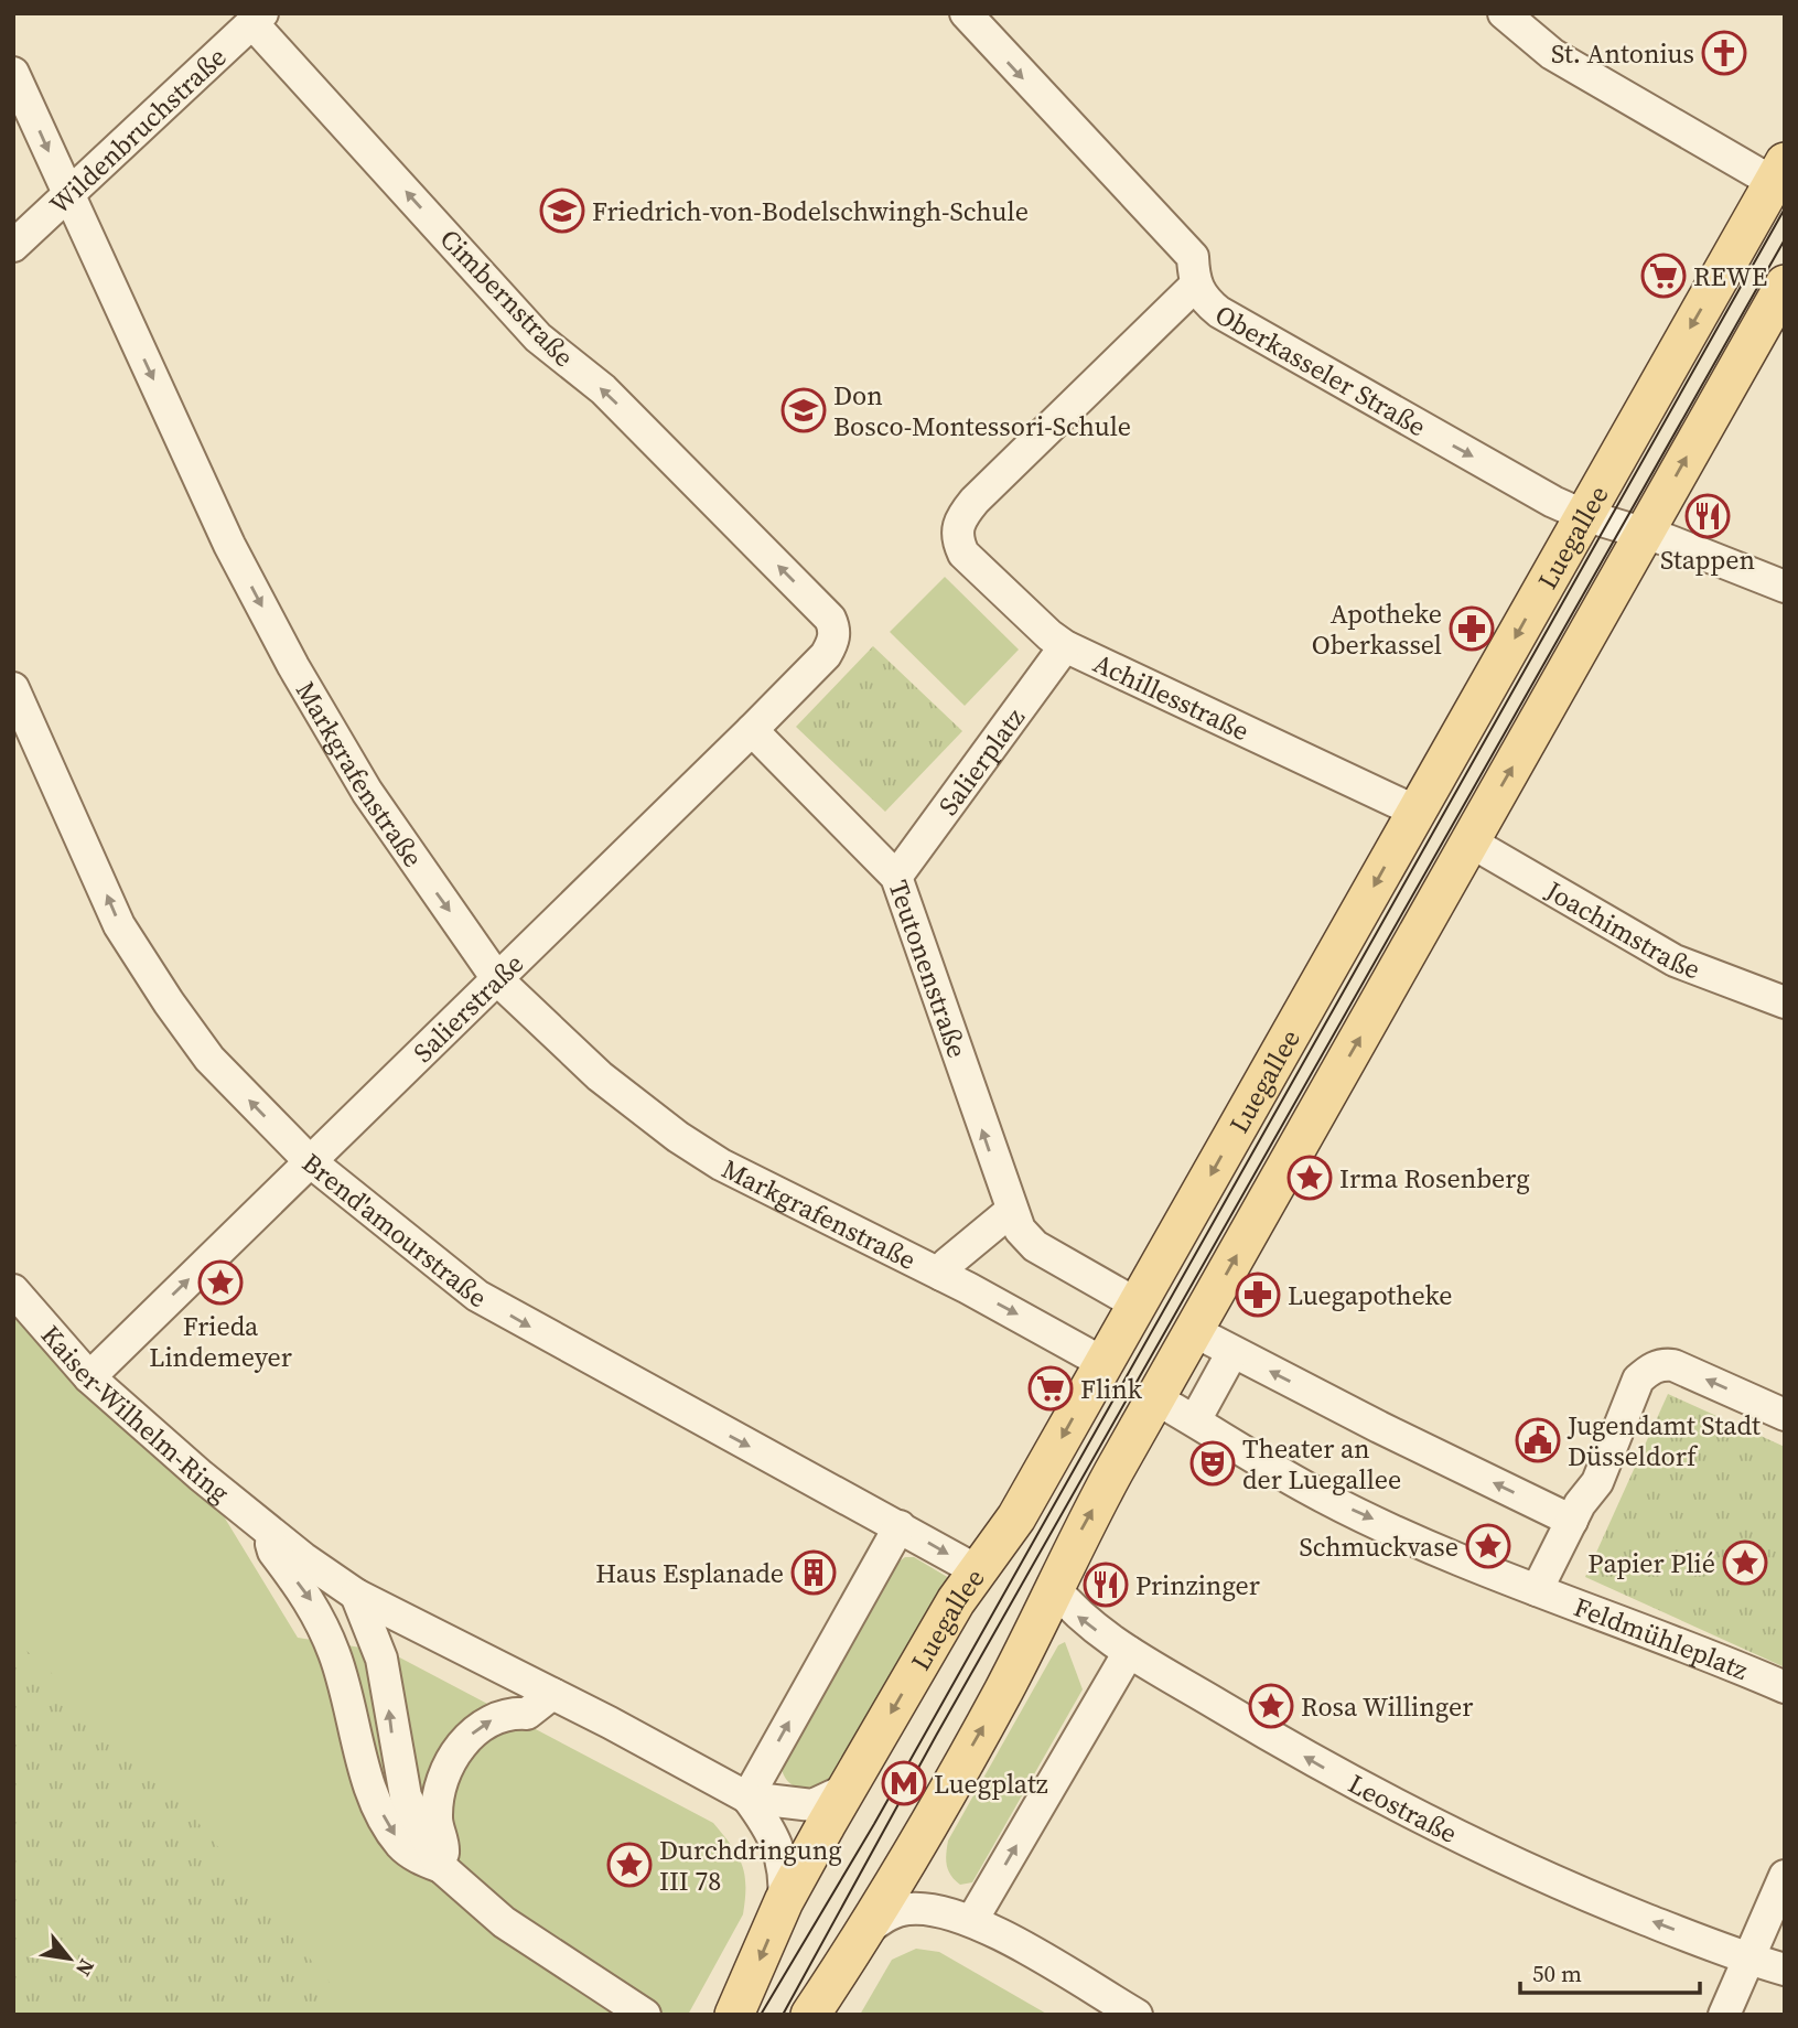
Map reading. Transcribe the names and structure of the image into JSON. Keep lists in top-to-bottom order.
{
  "streets": {
    "main road": ["Luegallee"],
    "street": [
      "Wildenbruchstraße",
      "Cimbernstraße",
      "Oberkasseler Straße",
      "Achillesstraße",
      "Salierplatz",
      "Markgrafenstraße",
      "Joachimstraße",
      "Teutonenstraße",
      "Salierstraße",
      "Brend'amourstraße",
      "Kaiser-Wilhelm-Ring",
      "Feldmühleplatz",
      "Leostraße"
    ]
  },
  "crossings": [
    ["Wildenbruchstraße", "Cimbernstraße"],
    ["Wildenbruchstraße", "Markgrafenstraße"],
    ["Cimbernstraße", "Salierstraße"],
    ["Oberkasseler Straße", "Luegallee"],
    ["Oberkasseler Straße", "Achillesstraße"],
    ["Luegallee", "Achillesstraße"],
    ["Luegallee", "Markgrafenstraße"],
    ["Luegallee", "Brend'amourstraße"],
    ["Luegallee", "Kaiser-Wilhelm-Ring"],
    ["Achillesstraße", "Salierplatz"],
    ["Salierplatz", "Teutonenstraße"],
    ["Markgrafenstraße", "Teutonenstraße"],
    ["Markgrafenstraße", "Salierstraße"],
    ["Teutonenstraße", "Salierstraße"],
    ["Salierstraße", "Brend'amourstraße"],
    ["Salierstraße", "Kaiser-Wilhelm-Ring"]
  ],
  "one_way": [
    "Cimbernstraße",
    "Oberkasseler Straße",
    "Markgrafenstraße",
    "Teutonenstraße",
    "Leostraße"
  ],
  "places": {
    "church": ["St. Antonius"],
    "school or university": ["Friedrich-von-Bodelschwingh-Schule", "Don Bosco-Montessori-Schule"],
    "supermarket": ["REWE", "Flink"],
    "restaurant": ["Stappen", "Prinzinger"],
    "pharmacy": ["Apotheke Oberkassel", "Luegapotheke"],
    "place": [
      "Irma Rosenberg",
      "Frieda Lindemeyer",
      "Schmuckvase",
      "Papier Plié",
      "Rosa Willinger",
      "Durchdringung III 78"
    ],
    "public building": ["Jugendamt Stadt Düsseldorf"],
    "theatre": ["Theater an der Luegallee"],
    "building": ["Haus Esplanade"],
    "metro station": ["Luegplatz"]
  },
  "scale_bar": "50 m",
  "north": "bottom right"
}
